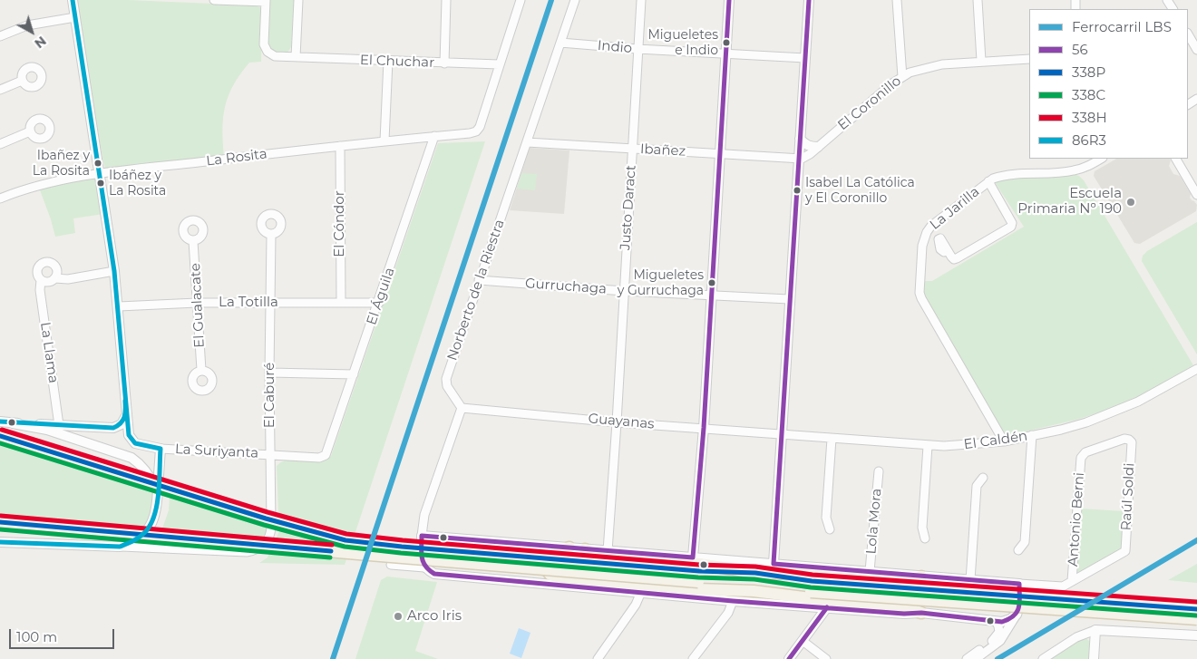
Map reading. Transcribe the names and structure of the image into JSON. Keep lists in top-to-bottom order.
{
  "streets": {
    "street": [
      "Indio",
      "El Chuchar",
      "El Coronillo",
      "Ibañez",
      "La Rosita",
      "Justo Daract",
      "La Jarilla",
      "El Cóndor",
      "Gurruchaga",
      "Norberto de la Riestra",
      "El Águila",
      "La Totilla",
      "El Gualacate",
      "La Llama",
      "El Caburé",
      "Guayanas",
      "El Caldén",
      "La Suriyanta",
      "Raúl Soldi",
      "Antonio Berni",
      "Lola Mora"
    ]
  },
  "crossings": [
    ["Indio", "Justo Daract"],
    ["Indio", "Norberto de la Riestra"],
    ["El Chuchar", "La Rosita"],
    ["El Coronillo", "Ibañez"],
    ["Ibañez", "Justo Daract"],
    ["Ibañez", "Norberto de la Riestra"],
    ["La Rosita", "El Cóndor"],
    ["La Rosita", "El Águila"],
    ["La Rosita", "La Suriyanta"],
    ["Justo Daract", "Gurruchaga"],
    ["Justo Daract", "Guayanas"],
    ["La Jarilla", "El Caldén"],
    ["El Cóndor", "La Totilla"],
    ["Gurruchaga", "Norberto de la Riestra"],
    ["Norberto de la Riestra", "Guayanas"],
    ["El Águila", "La Totilla"],
    ["El Águila", "La Suriyanta"],
    ["La Totilla", "El Gualacate"],
    ["La Totilla", "El Caburé"],
    ["La Totilla", "La Suriyanta"],
    ["El Caburé", "La Suriyanta"],
    ["Guayanas", "El Caldén"],
    ["Raúl Soldi", "Antonio Berni"]
  ],
  "places": [
    "Migueletes e Indio",
    "Ibañez y La Rosita",
    "Ibáñez y La Rosita",
    "Isabel La Católica y El Coronillo",
    "Escuela Primaria Nº 190",
    "Migueletes y Gurruchaga",
    "Arco Iris"
  ],
  "lines": [
    "rail line LBS",
    "transit line 56",
    "transit line 86R3",
    "transit line 338H",
    "transit line 338P",
    "transit line 338C"
  ],
  "legend": [
    "Ferrocarril LBS",
    "56",
    "338P",
    "338C",
    "338H",
    "86R3"
  ],
  "scale_bar": "100 m",
  "north": "bottom right"
}
